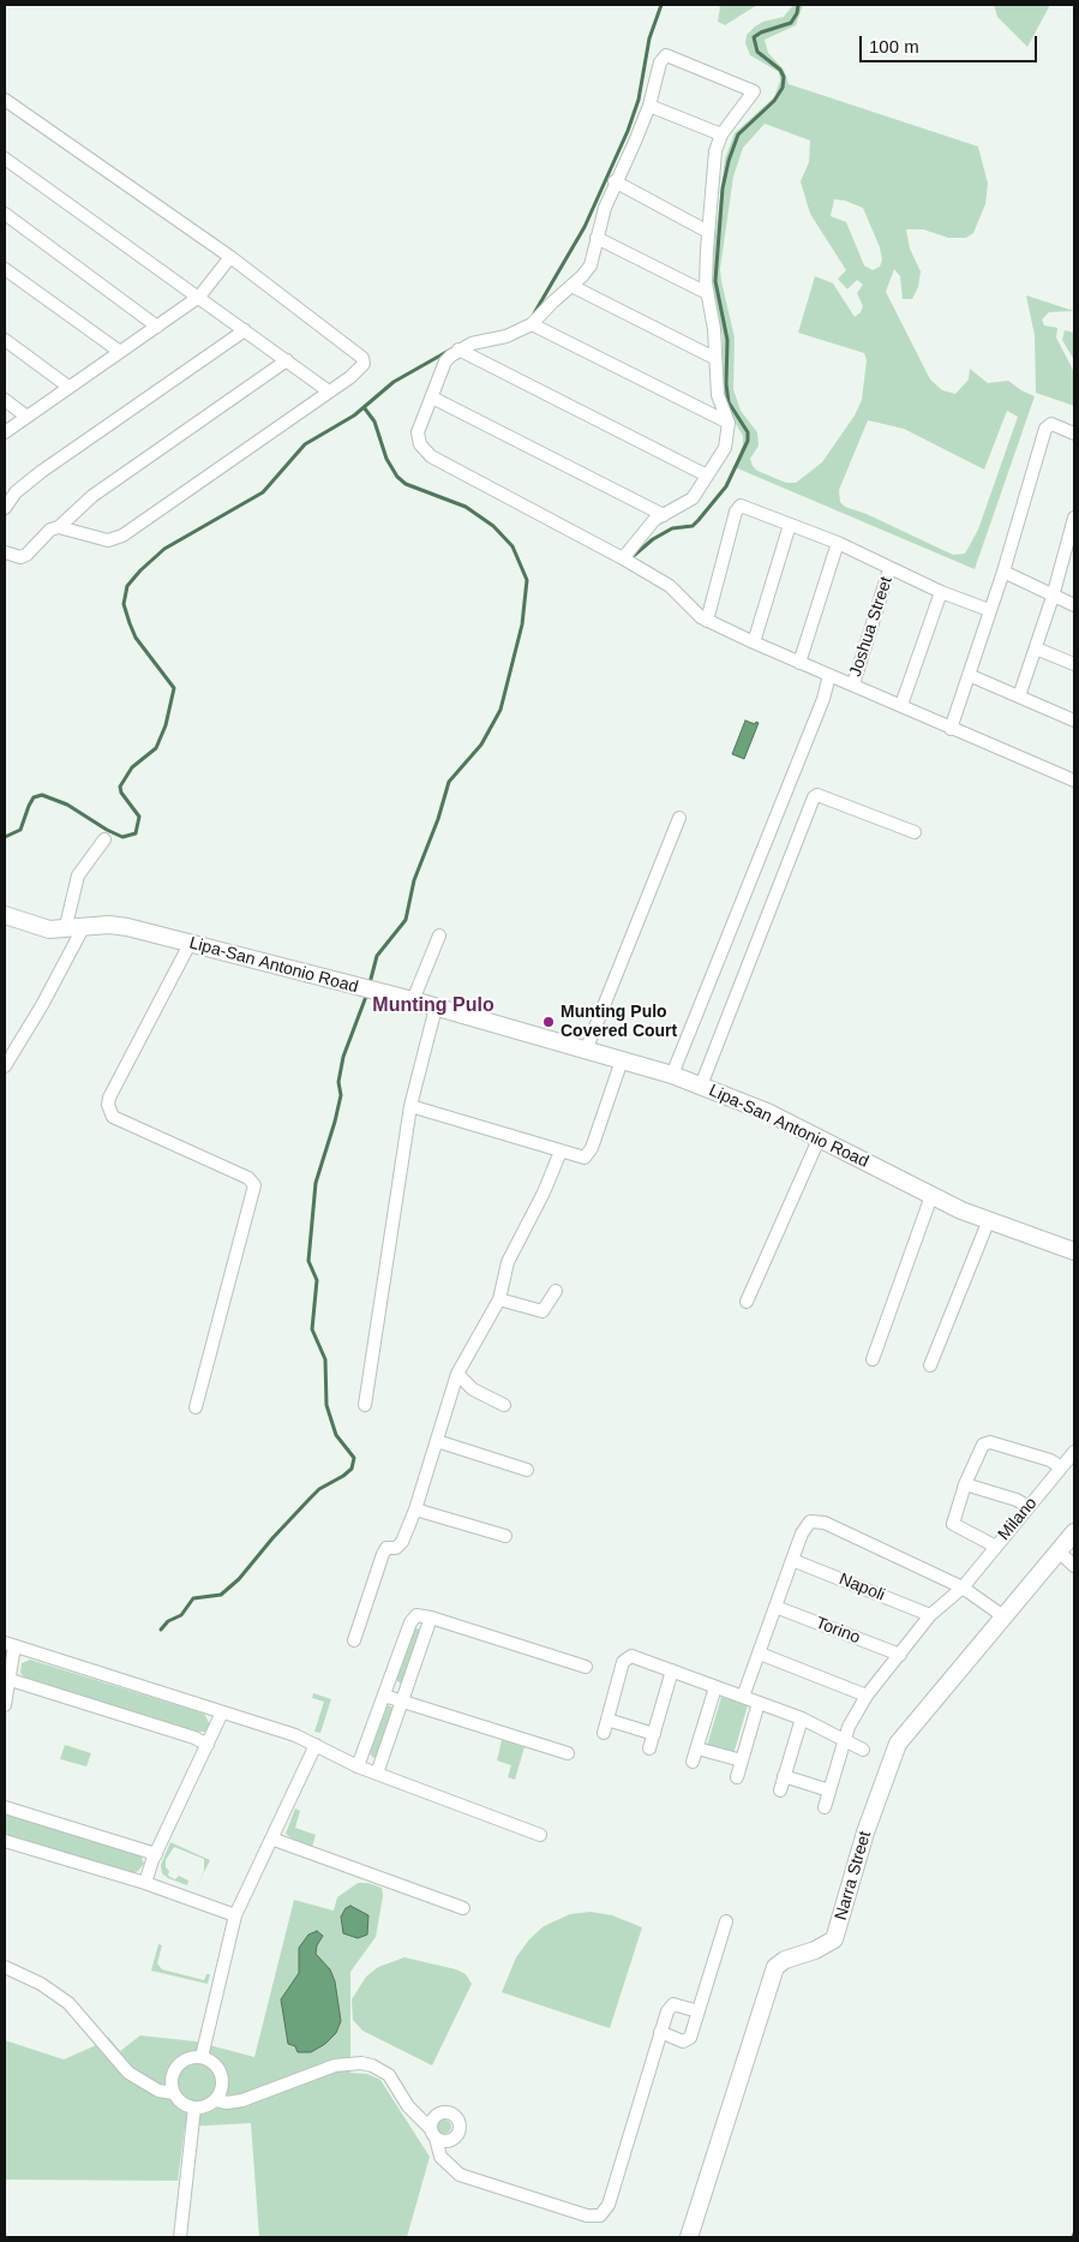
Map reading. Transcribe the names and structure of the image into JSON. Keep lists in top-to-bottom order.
{
  "streets": {
    "main road": ["Lipa-San Antonio Road", "Narra Street"],
    "street": [
      "Joshua Street",
      "Milano",
      "Napoli",
      "Torino"
    ]
  },
  "crossings": [
    ["Milano", "Napoli"],
    ["Milano", "Torino"]
  ],
  "districts": ["Munting Pulo"],
  "places": ["Munting Pulo Covered Court"],
  "scale_bar": "100 m"
}
